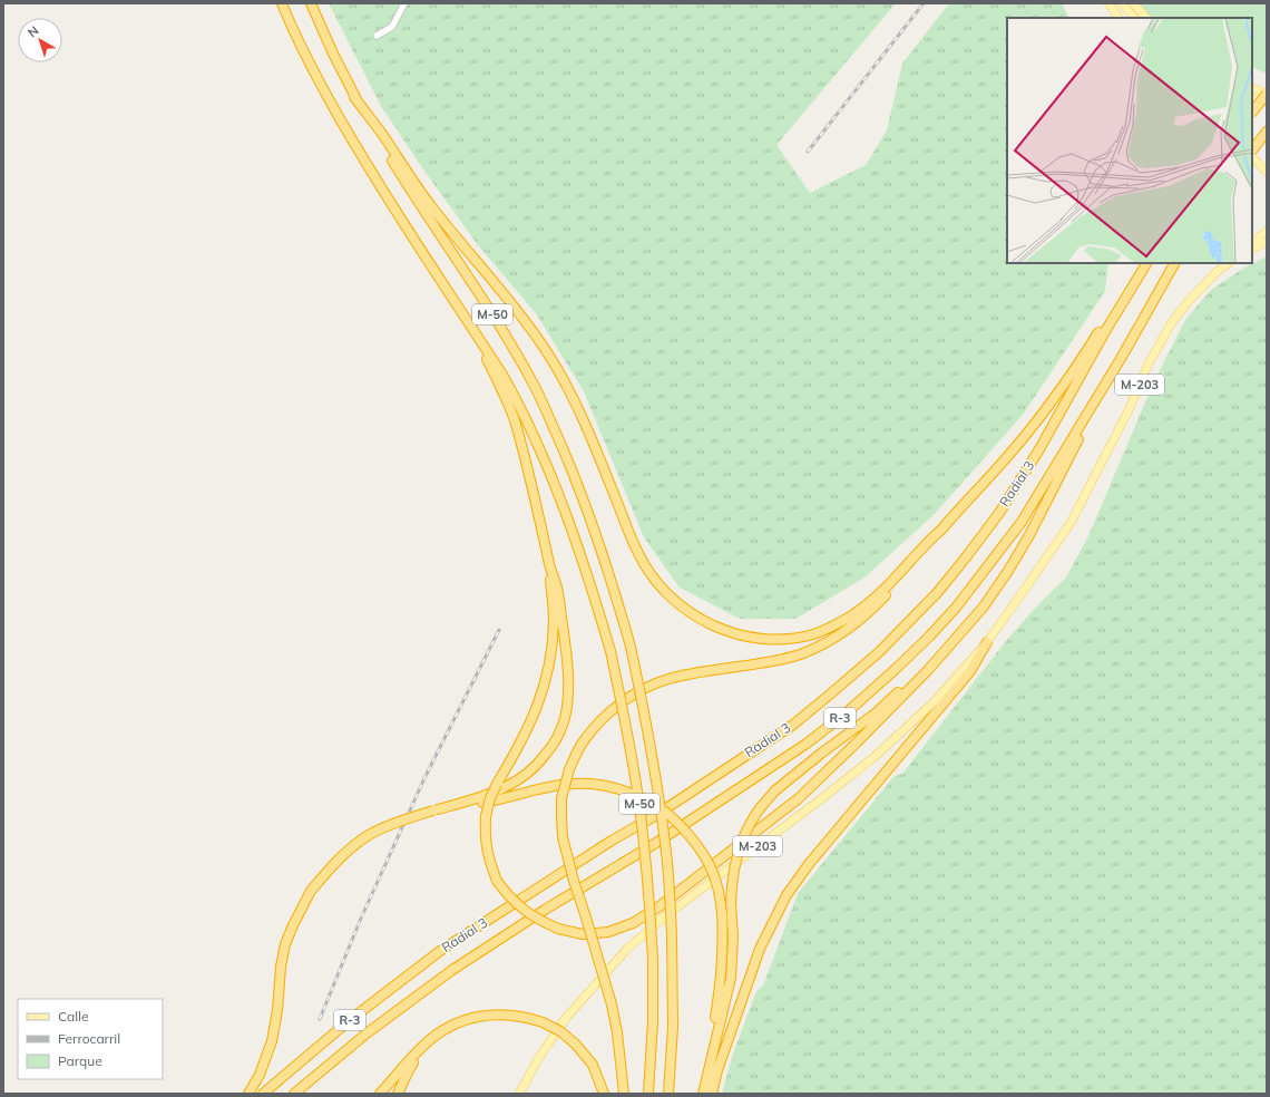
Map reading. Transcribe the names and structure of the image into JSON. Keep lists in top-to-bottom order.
{
  "streets": {
    "highway": ["M-50", "Radial 3", "R-3"],
    "main road": ["M-203"]
  },
  "legend": ["Calle", "Ferrocarril", "Parque"],
  "north": "top left"
}
